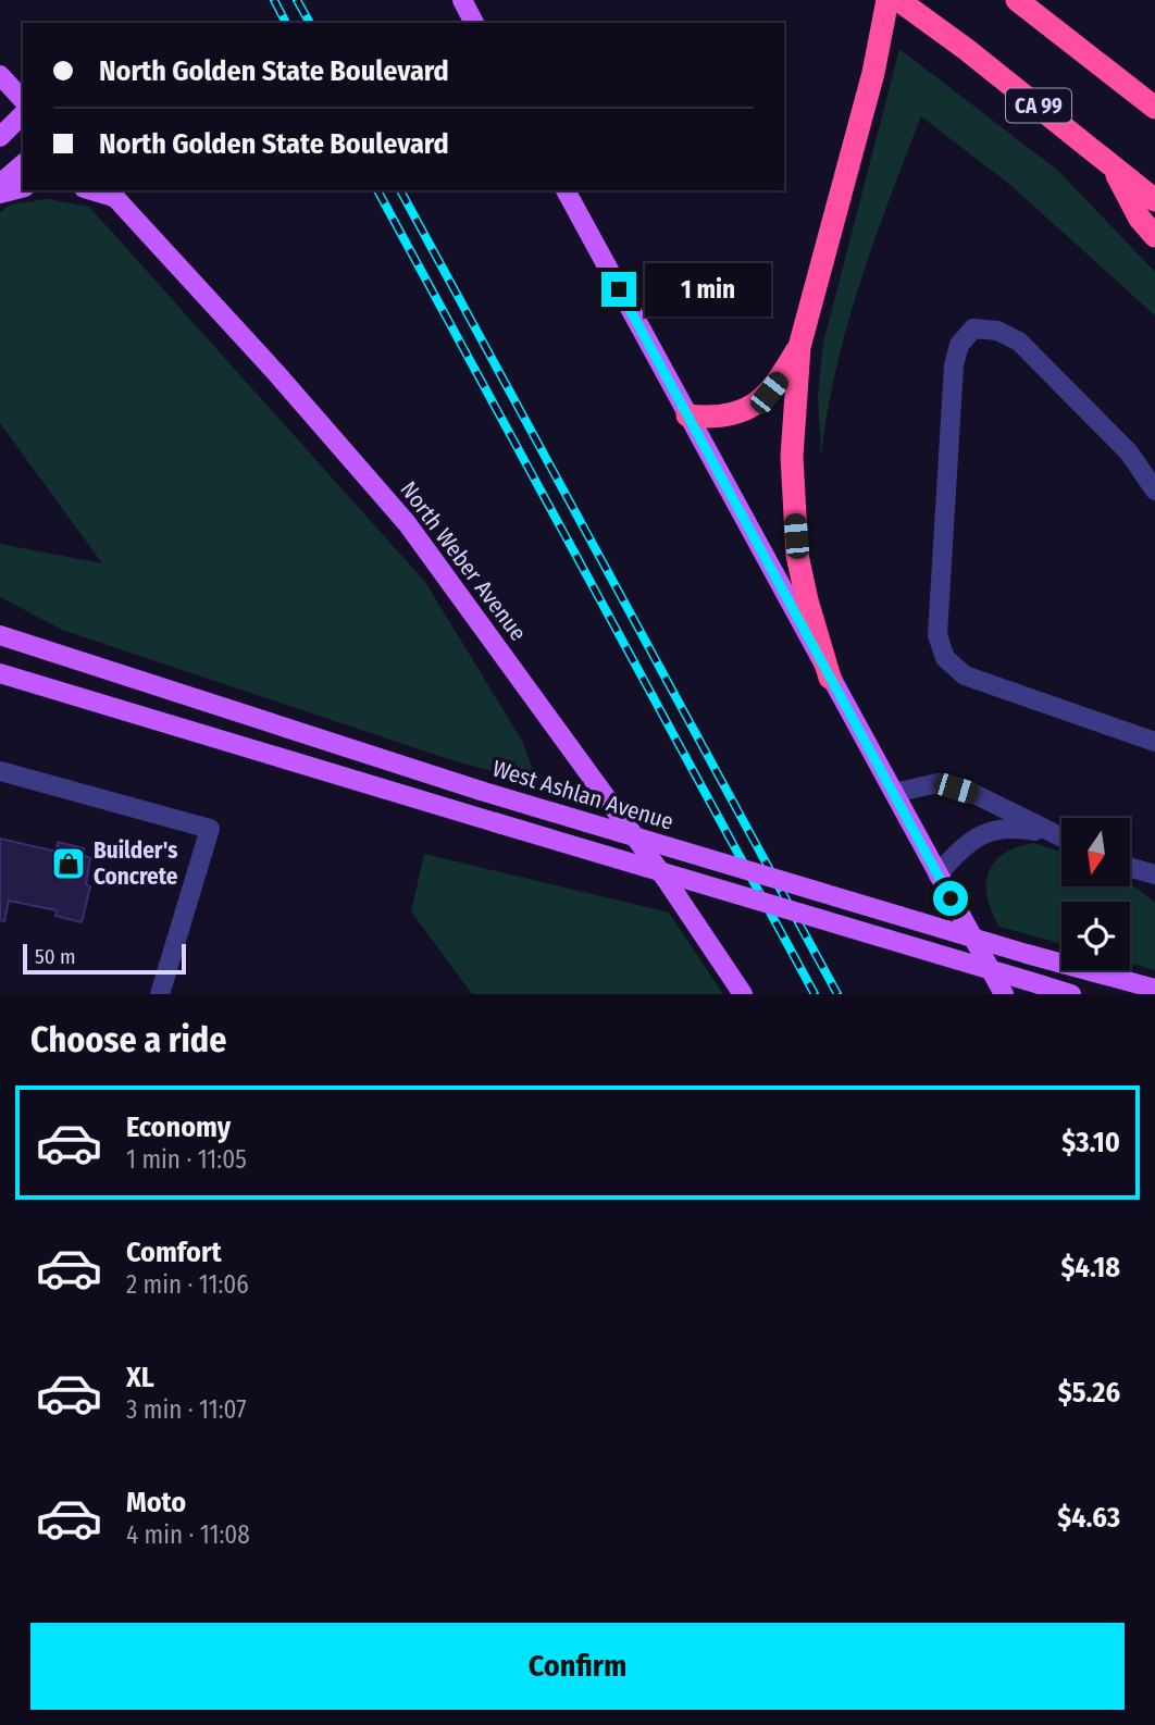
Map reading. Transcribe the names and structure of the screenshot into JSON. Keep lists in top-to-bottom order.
{
  "streets": {
    "highway": ["CA 99"],
    "main road": ["North Weber Avenue", "West Ashlan Avenue"]
  },
  "places": {
    "shop": ["Builder's Concrete"]
  },
  "scale_bar": "50 m",
  "north": "bottom",
  "page": {
    "banner": ["North Golden State Boulevard", "North Golden State Boulevard"],
    "bubble": "1 min",
    "scale": "50 m",
    "heading": "Choose a ride",
    "list": [
      {
        "name": "Economy",
        "note": "1 min · 11:05",
        "value": "$3.10"
      },
      {
        "name": "Comfort",
        "note": "2 min · 11:06",
        "value": "$4.18"
      },
      {
        "name": "XL",
        "note": "3 min · 11:07",
        "value": "$5.26"
      },
      {
        "name": "Moto",
        "note": "4 min · 11:08",
        "value": "$4.63"
      }
    ],
    "buttons": "Confirm"
  }
}
